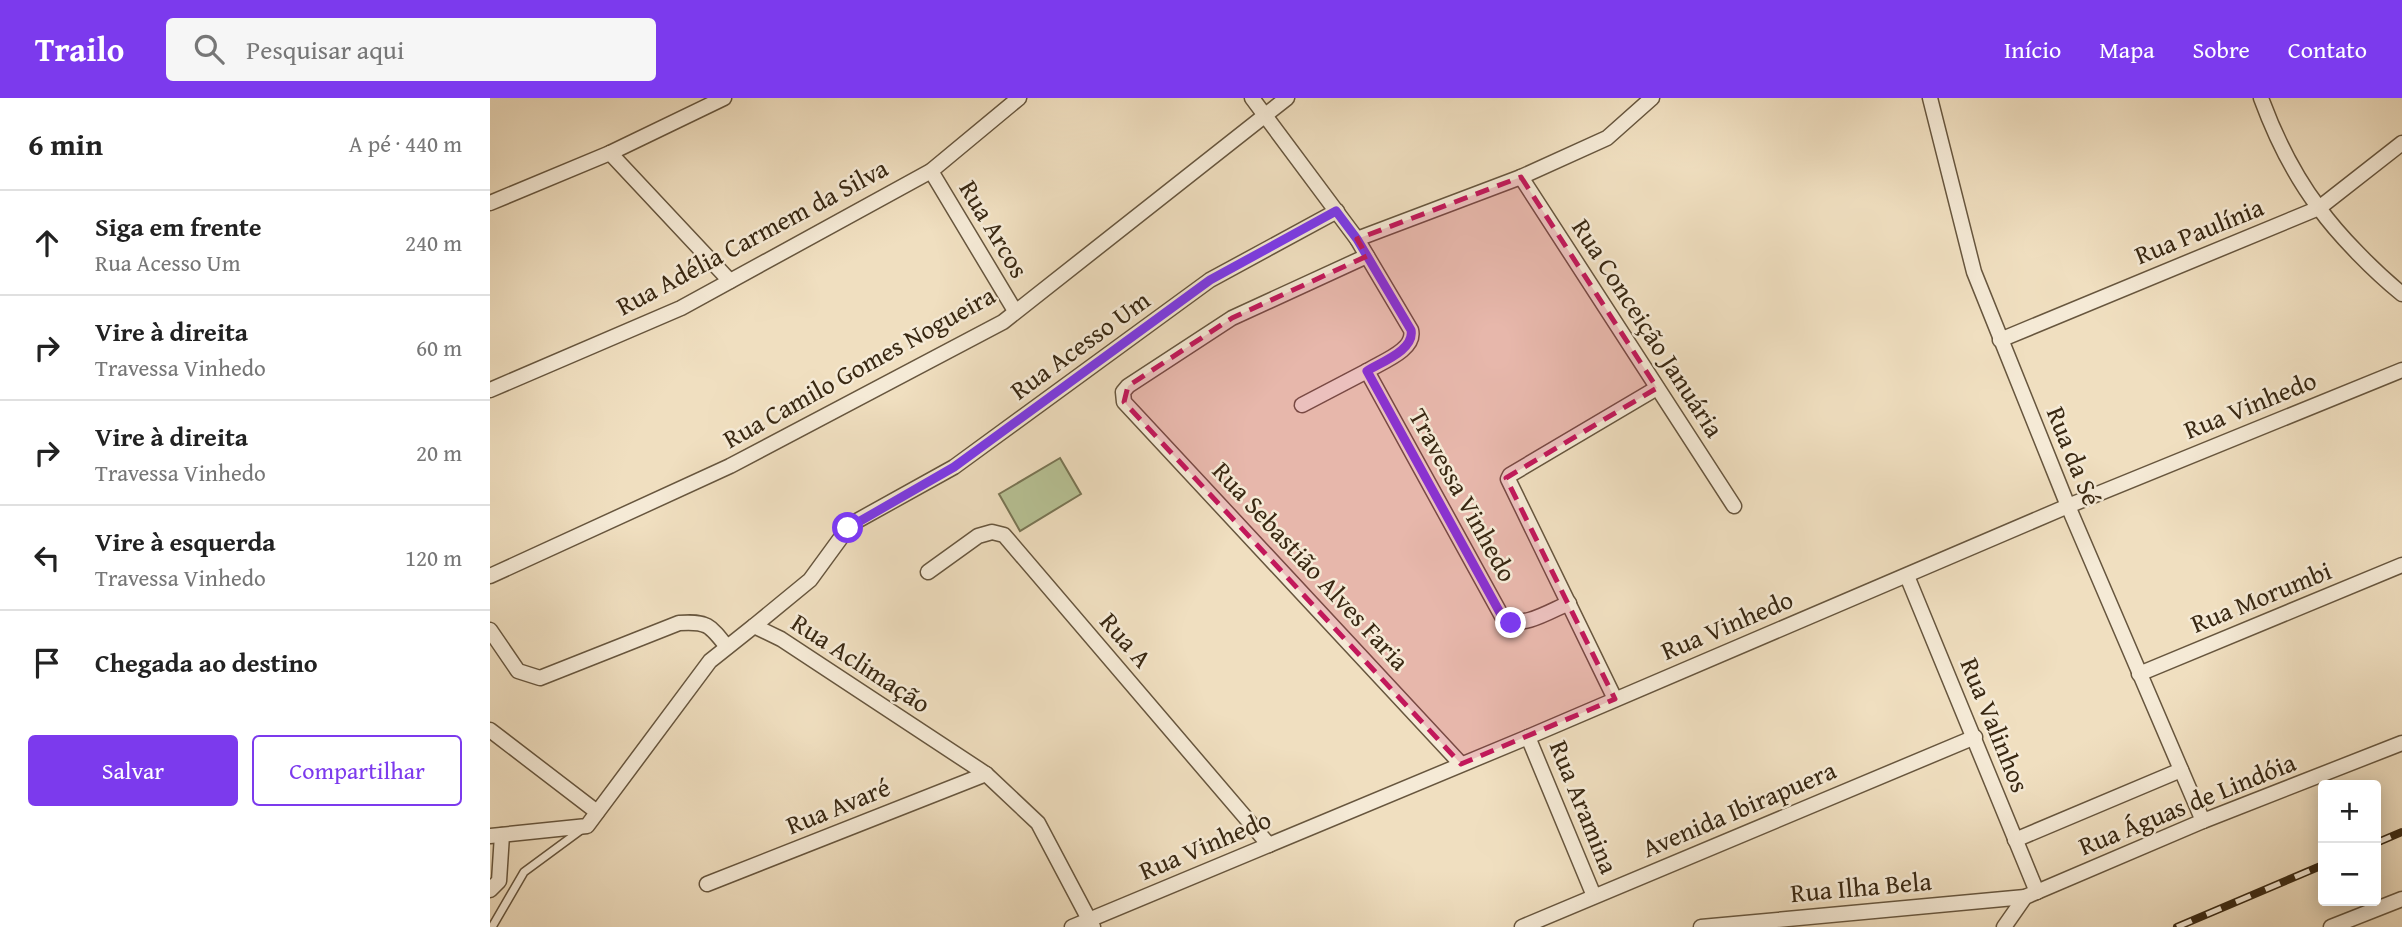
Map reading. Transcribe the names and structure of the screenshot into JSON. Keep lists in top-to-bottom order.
{
  "streets": {
    "street": [
      "Rua Arcos",
      "Rua Paulínia",
      "Rua Adélia Carmem da Silva",
      "Rua Conceição Januária",
      "Rua Acesso Um",
      "Rua Camilo Gomes Nogueira",
      "Rua Vinhedo",
      "Rua da Sé",
      "Travessa Vinhedo",
      "Rua Sebastião Alves Faria",
      "Rua Morumbi",
      "Rua A",
      "Rua Aclimação",
      "Rua Valinhos",
      "Rua Águas de Lindóia",
      "Rua Avaré",
      "Rua Aramina",
      "Avenida Ibirapuera",
      "Rua Ilha Bela"
    ]
  },
  "crossings": [
    ["Rua Arcos", "Rua Adélia Carmem da Silva"],
    ["Rua Arcos", "Rua Camilo Gomes Nogueira"],
    ["Rua Paulínia", "Rua da Sé"],
    ["Rua Acesso Um", "Rua Aclimação"],
    ["Rua Vinhedo", "Rua da Sé"],
    ["Rua Vinhedo", "Rua Sebastião Alves Faria"],
    ["Rua Vinhedo", "Rua A"],
    ["Rua Vinhedo", "Rua Aclimação"],
    ["Rua Vinhedo", "Rua Valinhos"],
    ["Rua Vinhedo", "Rua Aramina"],
    ["Rua da Sé", "Rua Morumbi"],
    ["Rua da Sé", "Rua Águas de Lindóia"],
    ["Rua Aclimação", "Rua Avaré"],
    ["Rua Valinhos", "Rua Águas de Lindóia"],
    ["Rua Valinhos", "Avenida Ibirapuera"],
    ["Rua Valinhos", "Rua Ilha Bela"],
    ["Rua Águas de Lindóia", "Rua Ilha Bela"],
    ["Rua Aramina", "Avenida Ibirapuera"]
  ],
  "page": {
    "header": "Trailo",
    "search": "Pesquisar aqui",
    "nav": [
      "Início",
      "Mapa",
      "Sobre",
      "Contato"
    ],
    "heading": ["6 min", "A pé · 440 m"],
    "list": [
      ["Siga em frente", "Rua Acesso Um", "240 m"],
      ["Vire à direita", "Travessa Vinhedo", "60 m"],
      ["Vire à direita", "Travessa Vinhedo", "20 m"],
      ["Vire à esquerda", "Travessa Vinhedo", "120 m"],
      "Chegada ao destino"
    ],
    "buttons": ["Salvar", "Compartilhar"],
    "map_buttons": ["+", "−"]
  }
}
